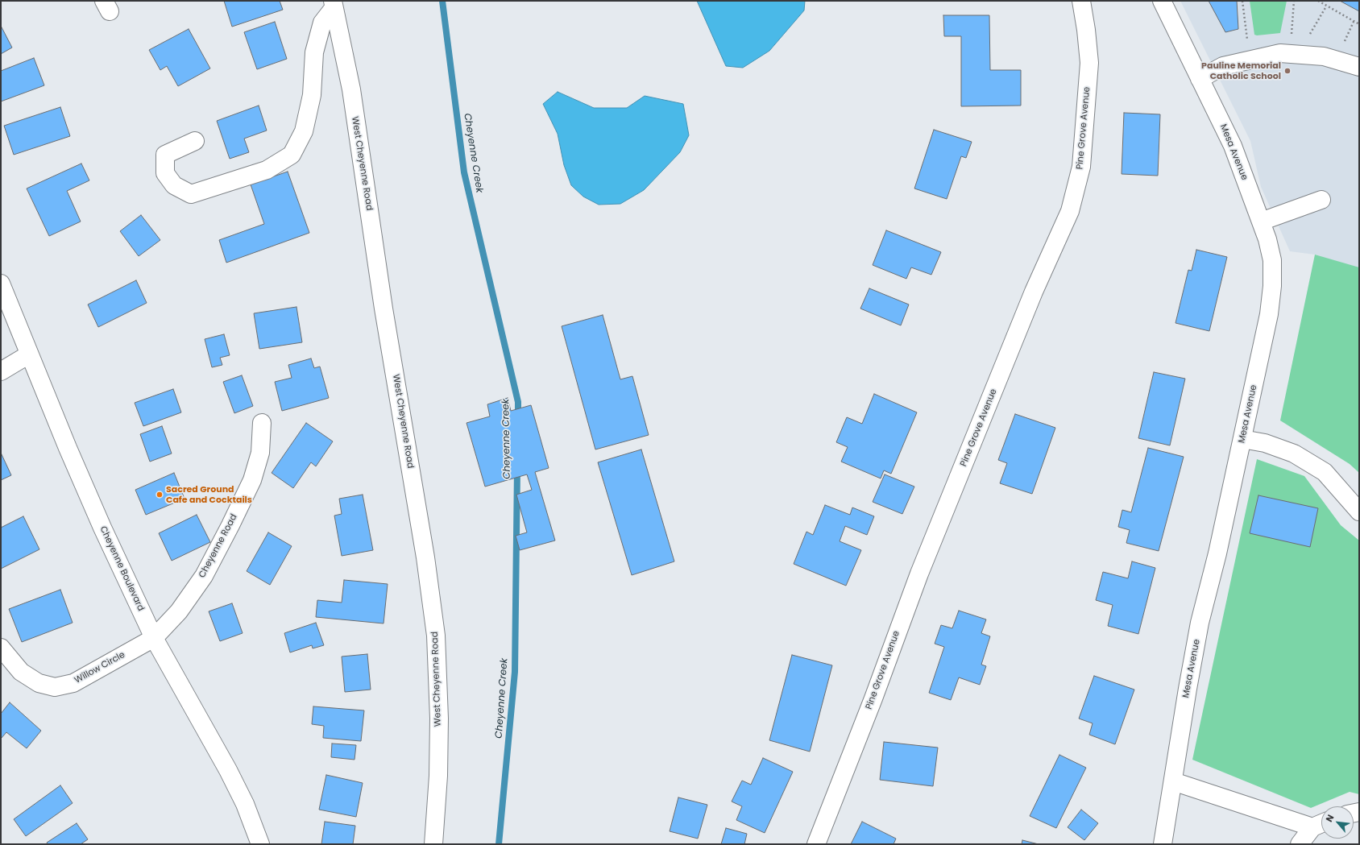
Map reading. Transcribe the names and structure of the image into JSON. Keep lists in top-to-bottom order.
{
  "streets": {
    "street": [
      "Pine Grove Avenue",
      "Mesa Avenue",
      "West Cheyenne Road",
      "Cheyenne Road",
      "Cheyenne Boulevard",
      "Willow Circle"
    ]
  },
  "crossings": [
    ["Cheyenne Road", "Cheyenne Boulevard"],
    ["Cheyenne Road", "Willow Circle"],
    ["Cheyenne Boulevard", "Willow Circle"]
  ],
  "water": ["Cheyenne Creek"],
  "places": ["Pauline Memorial Catholic School", "Sacred Ground Cafe and Cocktails"],
  "north": "top left"
}
